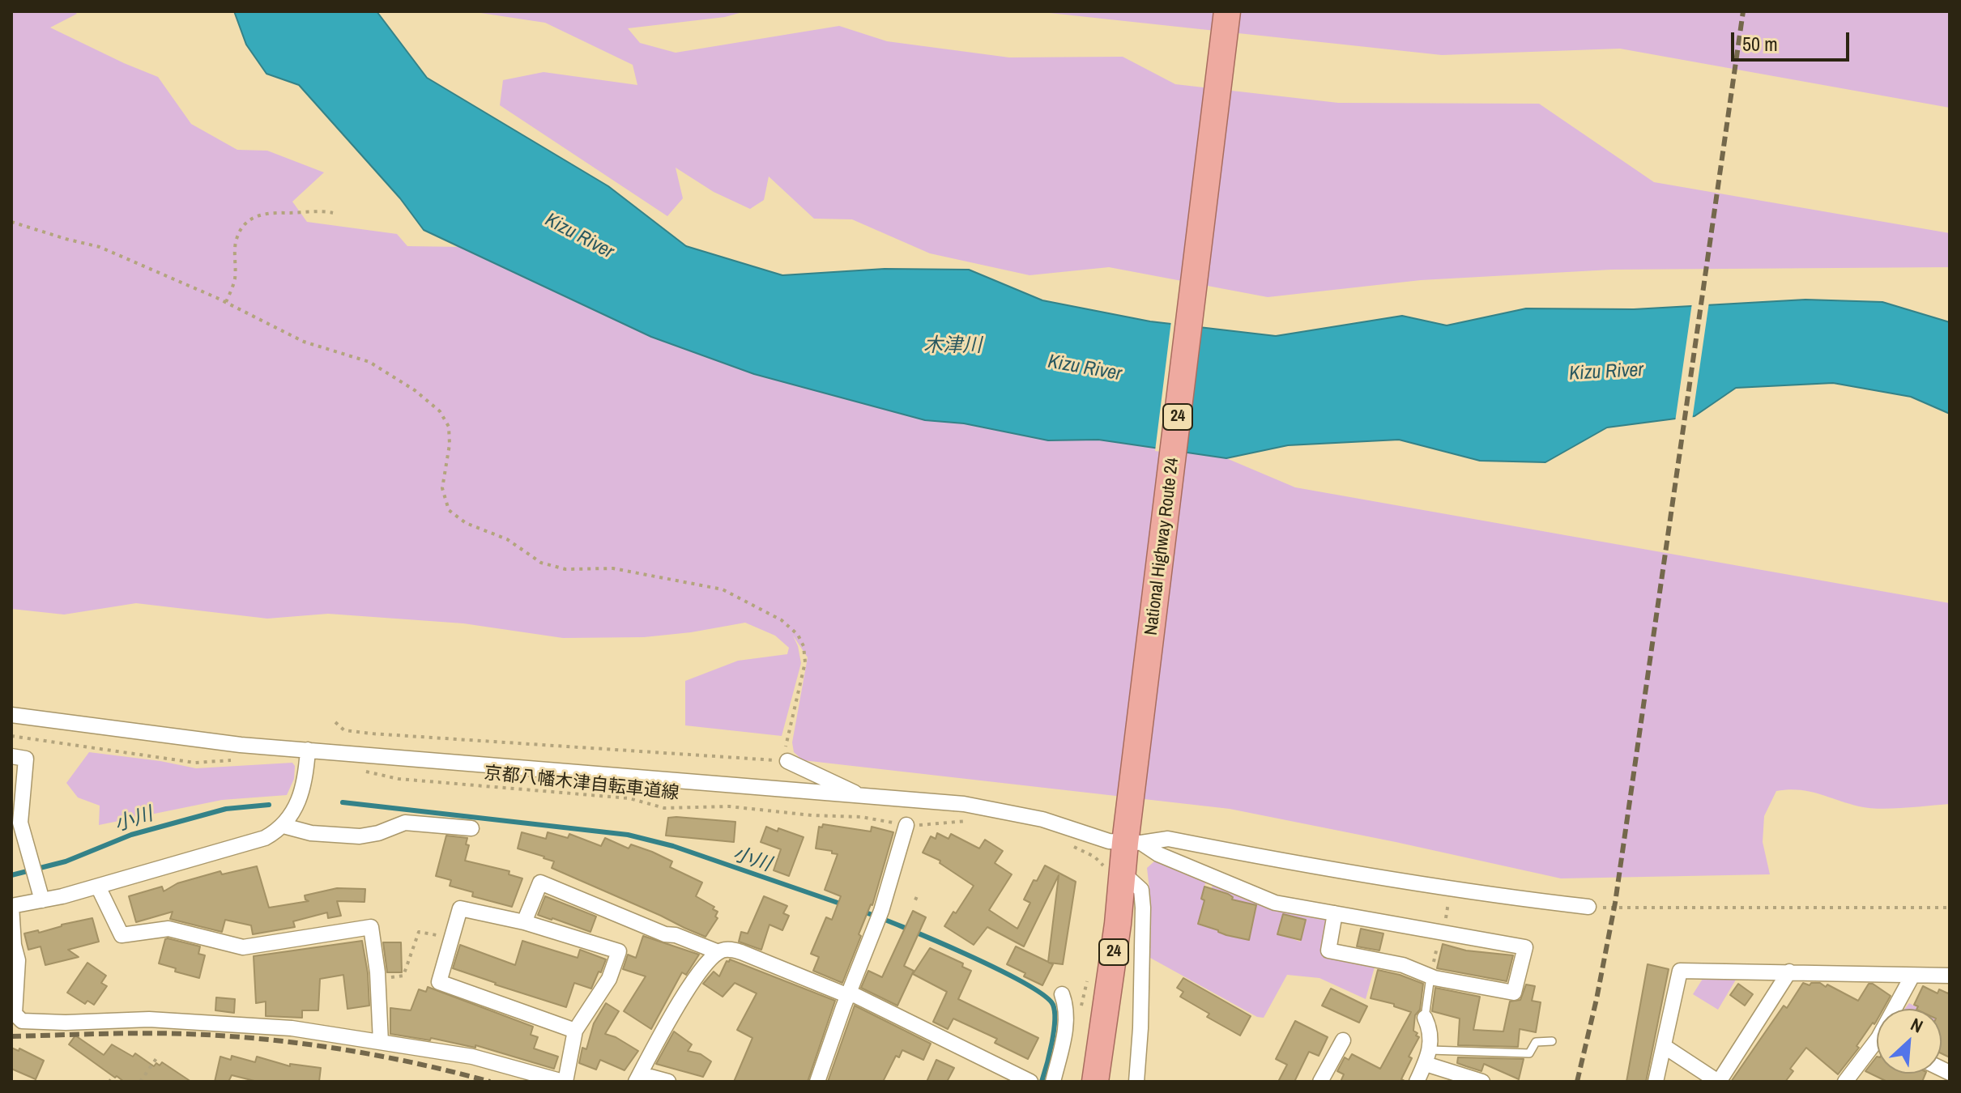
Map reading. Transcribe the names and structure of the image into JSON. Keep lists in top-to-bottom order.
{
  "streets": {
    "highway": ["24", "National Highway Route 24"],
    "path": ["京都八幡木津自転車道線"]
  },
  "water": ["Kizu River", "木津川", "小川"],
  "scale_bar": "50 m",
  "north": "top right"
}
